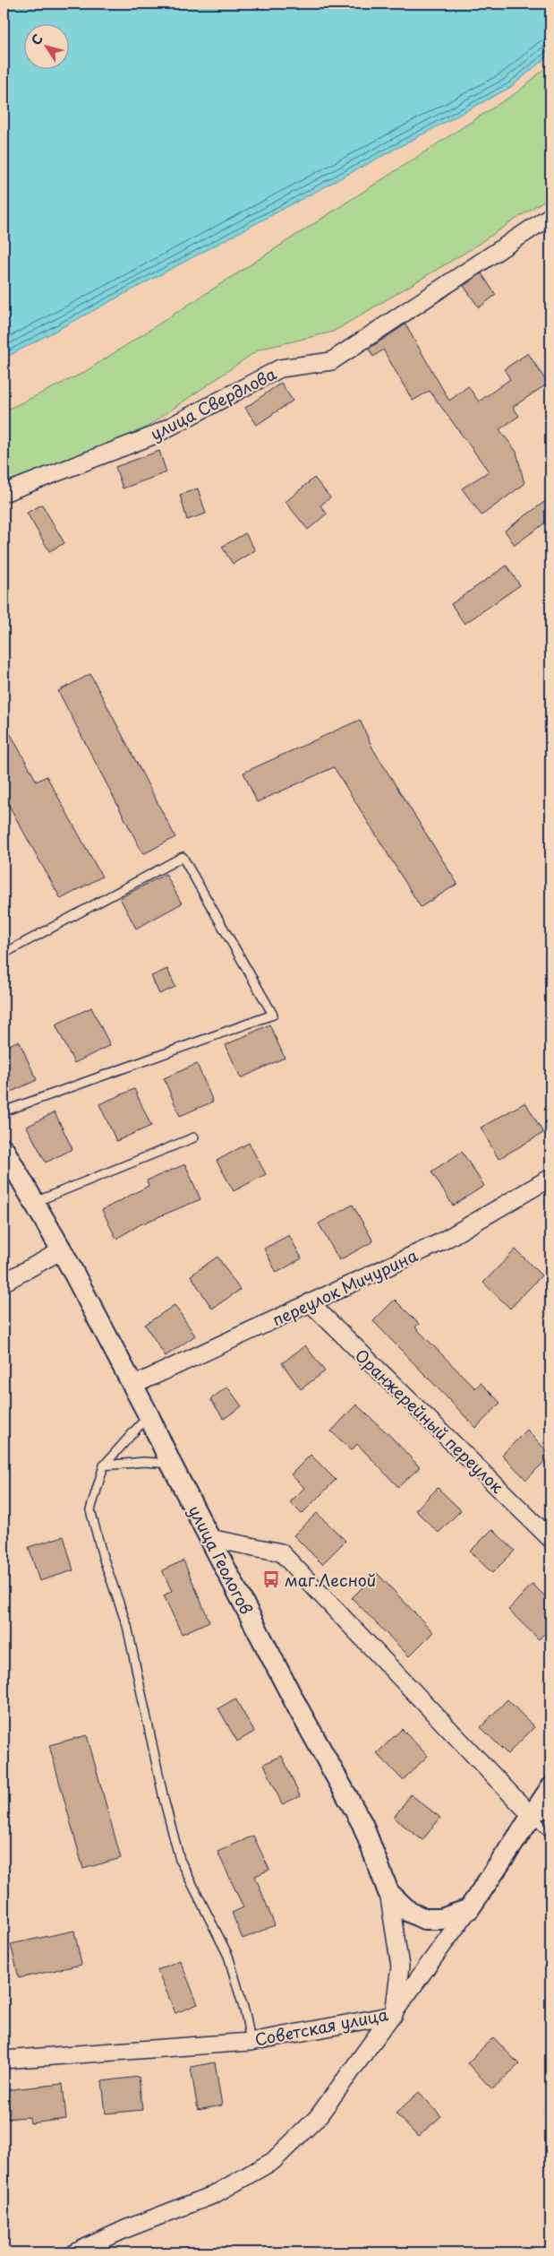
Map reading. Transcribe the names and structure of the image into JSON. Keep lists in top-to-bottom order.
{
  "streets": {
    "street": [
      "улица Свердлова",
      "переулок Мичурина",
      "Оранжерейный переулок",
      "улица Геологов",
      "Советская улица"
    ]
  },
  "crossings": [
    ["переулок Мичурина", "Оранжерейный переулок"],
    ["переулок Мичурина", "улица Геологов"],
    ["улица Геологов", "Советская улица"]
  ],
  "places": {
    "bus stop": ["маг.Лесной"]
  },
  "north": "top left"
}
